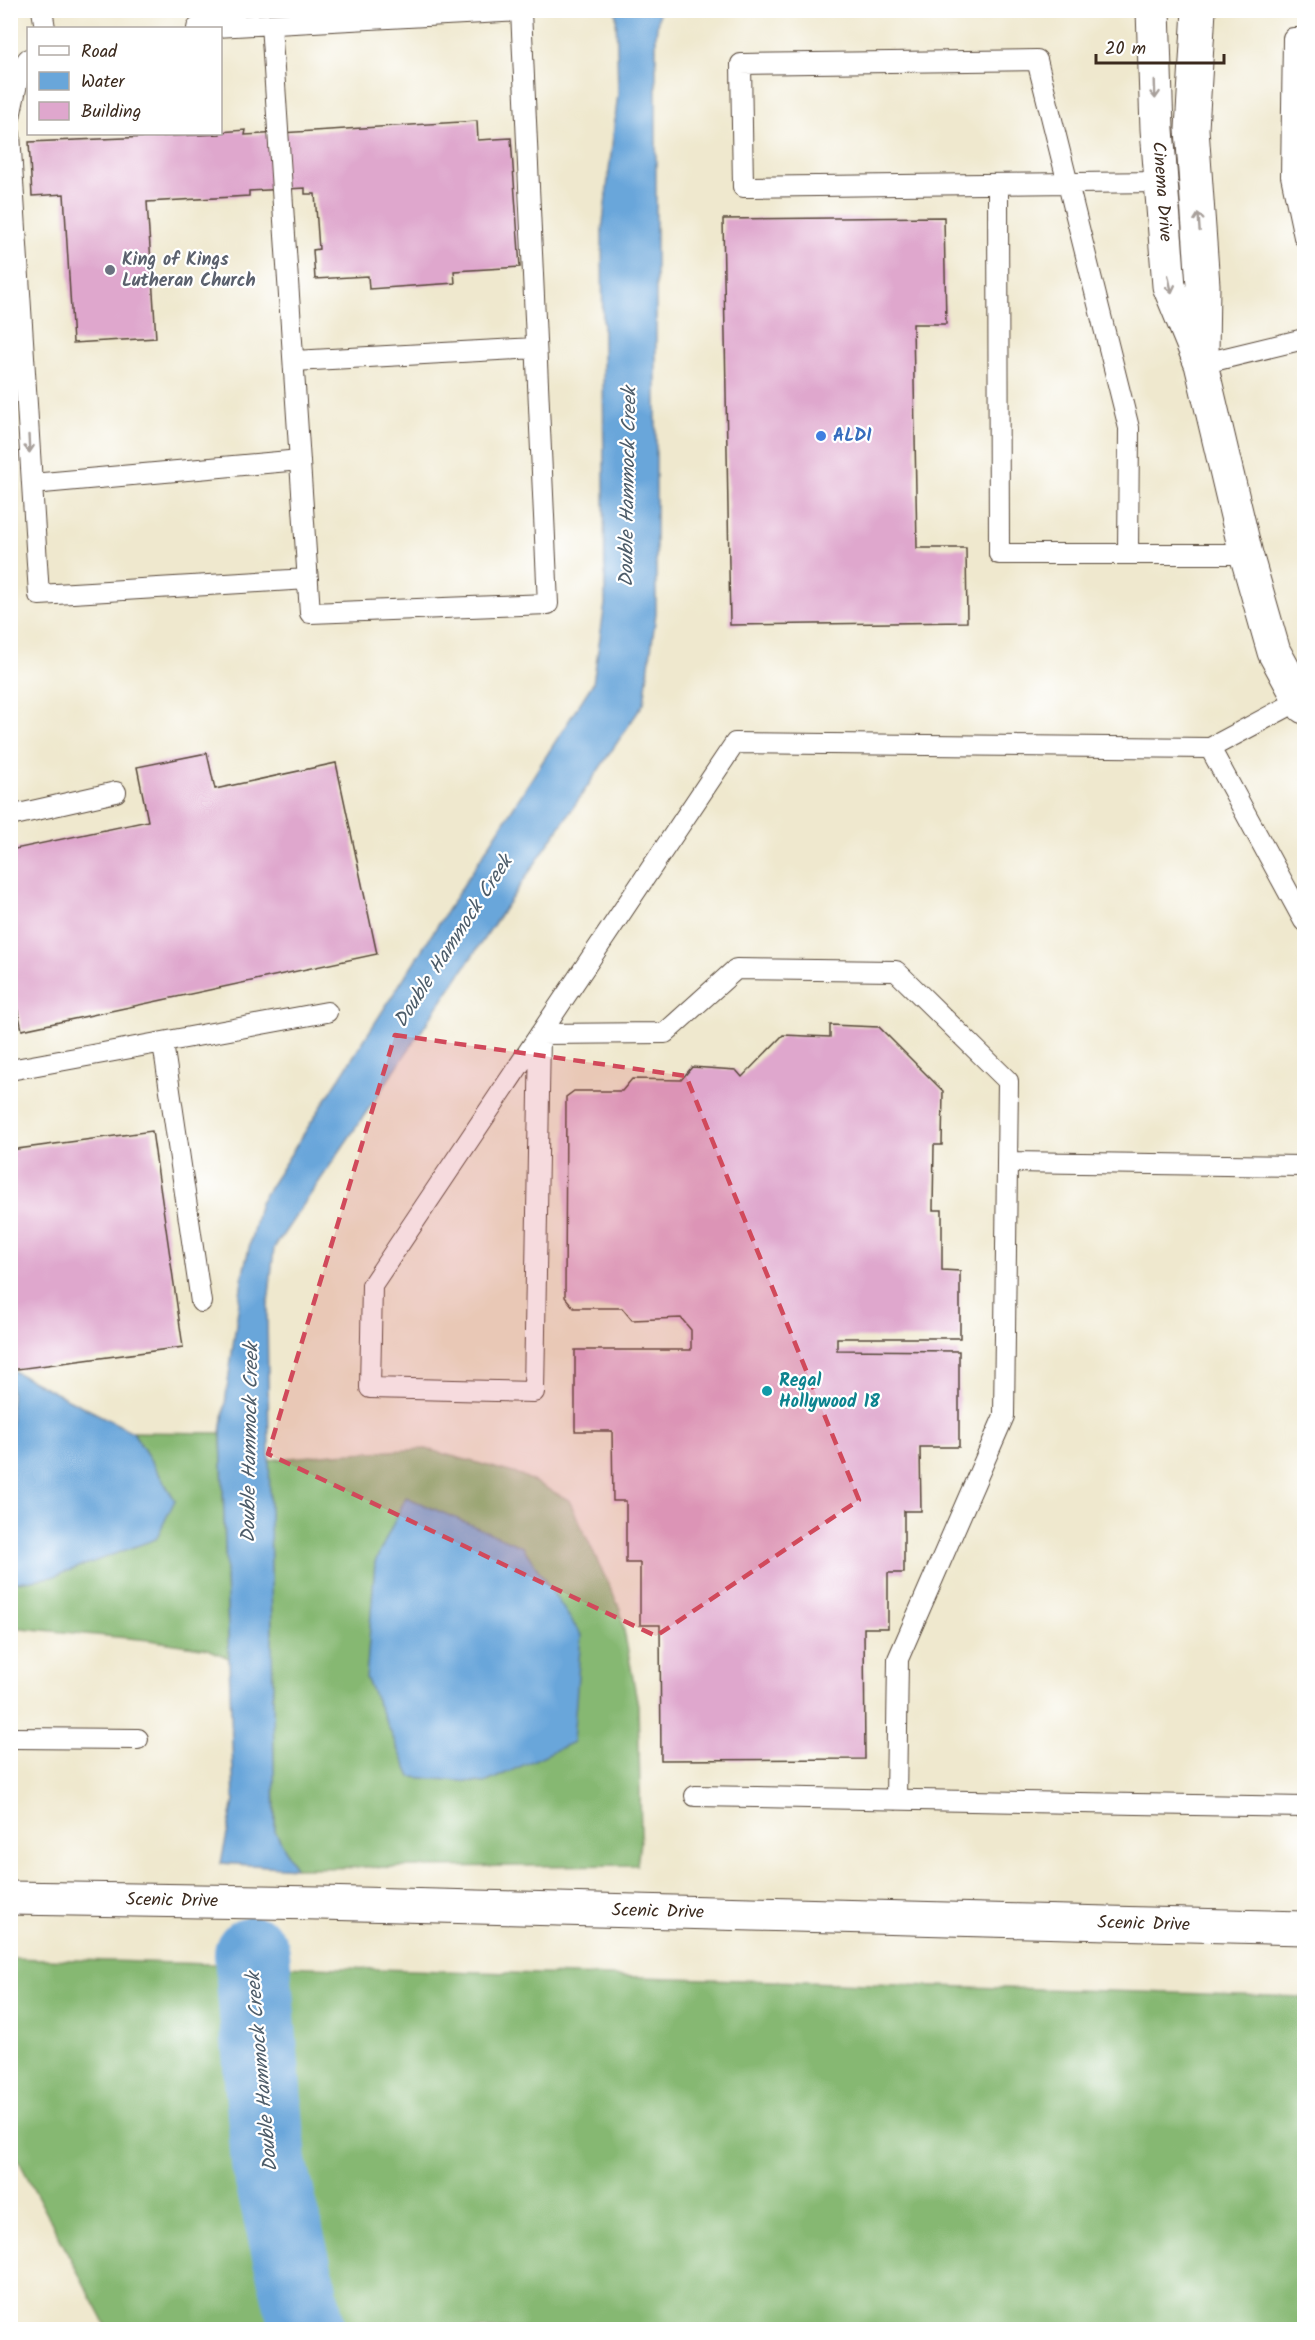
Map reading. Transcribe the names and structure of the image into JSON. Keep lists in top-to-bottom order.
{
  "streets": {
    "street": ["Cinema Drive", "Scenic Drive"]
  },
  "water": ["Double Hammock Creek"],
  "places": ["King of Kings Lutheran Church", "ALDI", "Regal Hollywood 18"],
  "legend": ["Road", "Water", "Building"],
  "scale_bar": "20 m"
}
